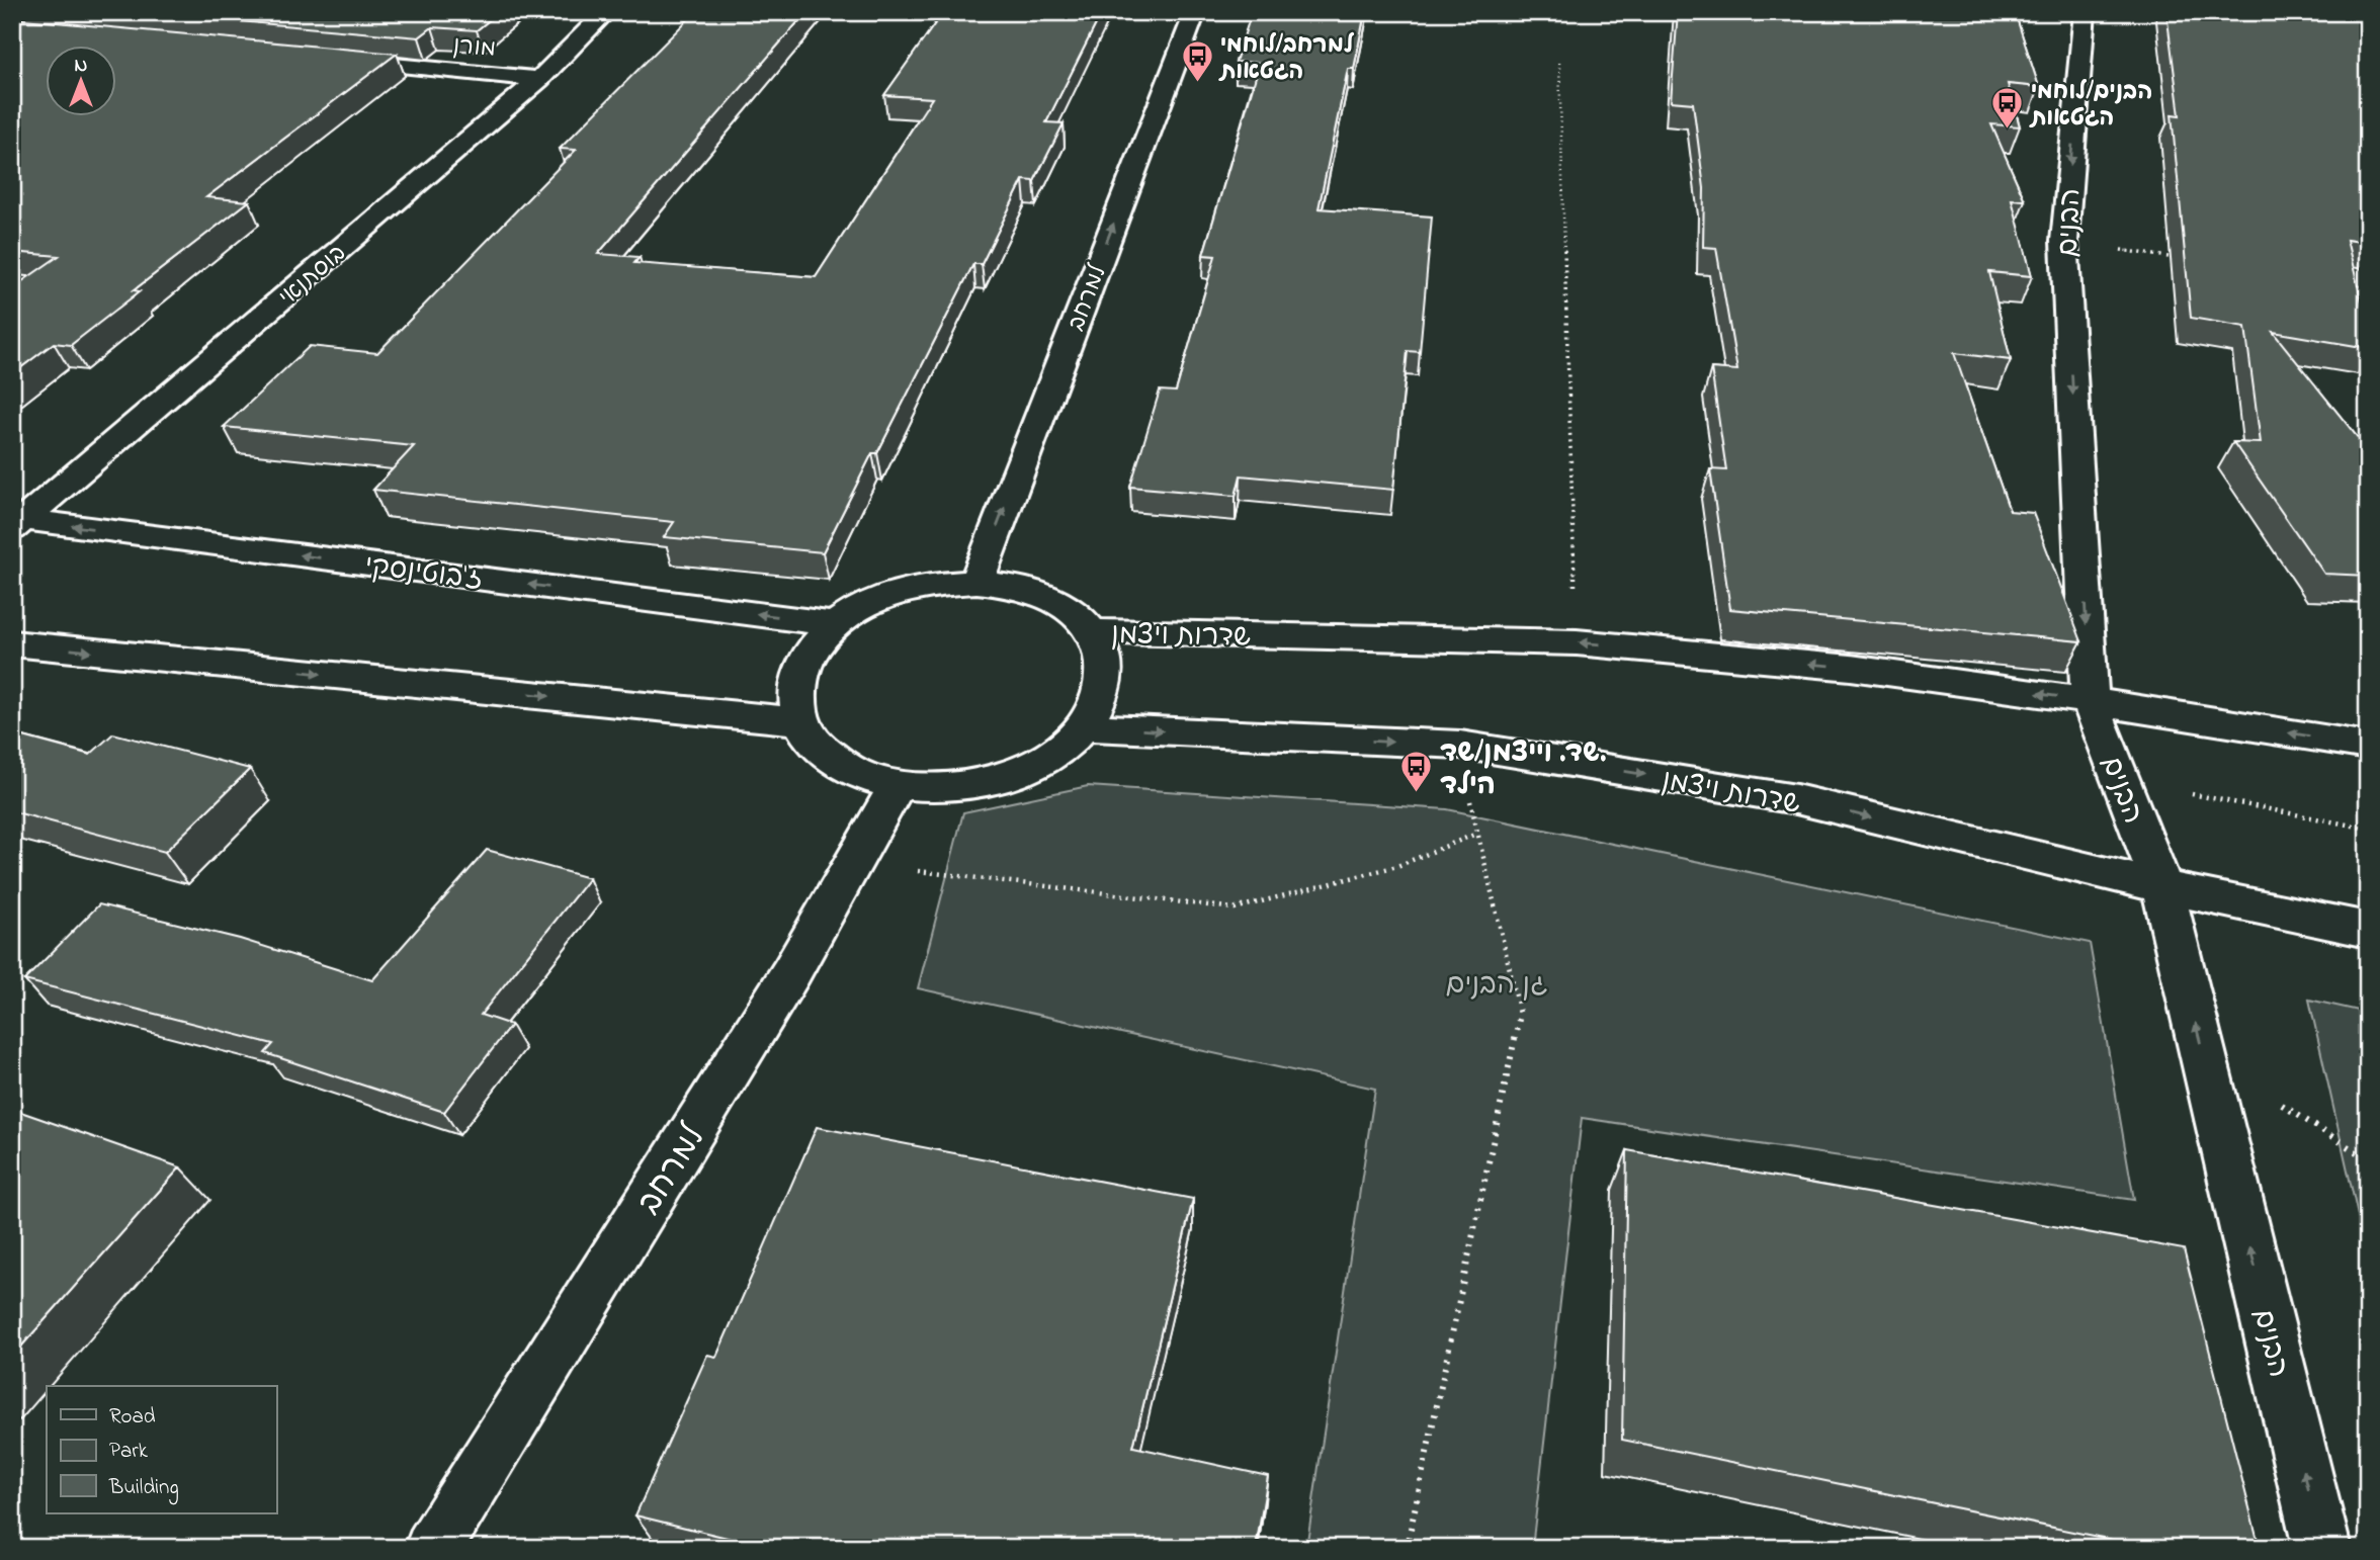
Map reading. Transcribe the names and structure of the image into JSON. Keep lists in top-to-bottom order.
{
  "streets": {
    "street": [
      "מורן",
      "הבנים",
      "בוסתנאי",
      "למרחב",
      "ז'בוטינסקי",
      "שדרות ויצמן"
    ]
  },
  "crossings": [
    ["מורן", "בוסתנאי"],
    ["הבנים", "שדרות ויצמן"],
    ["בוסתנאי", "ז'בוטינסקי"]
  ],
  "one_way": ["למרחב"],
  "parks": ["גן הבנים"],
  "places": {
    "bus stop": ["למרחב/לוחמי הגטאות", "הבנים/לוחמי הגטאות", "שד. וייצמן/שד. הילד"]
  },
  "legend": ["Road", "Park", "Building"],
  "north": "top"
}
